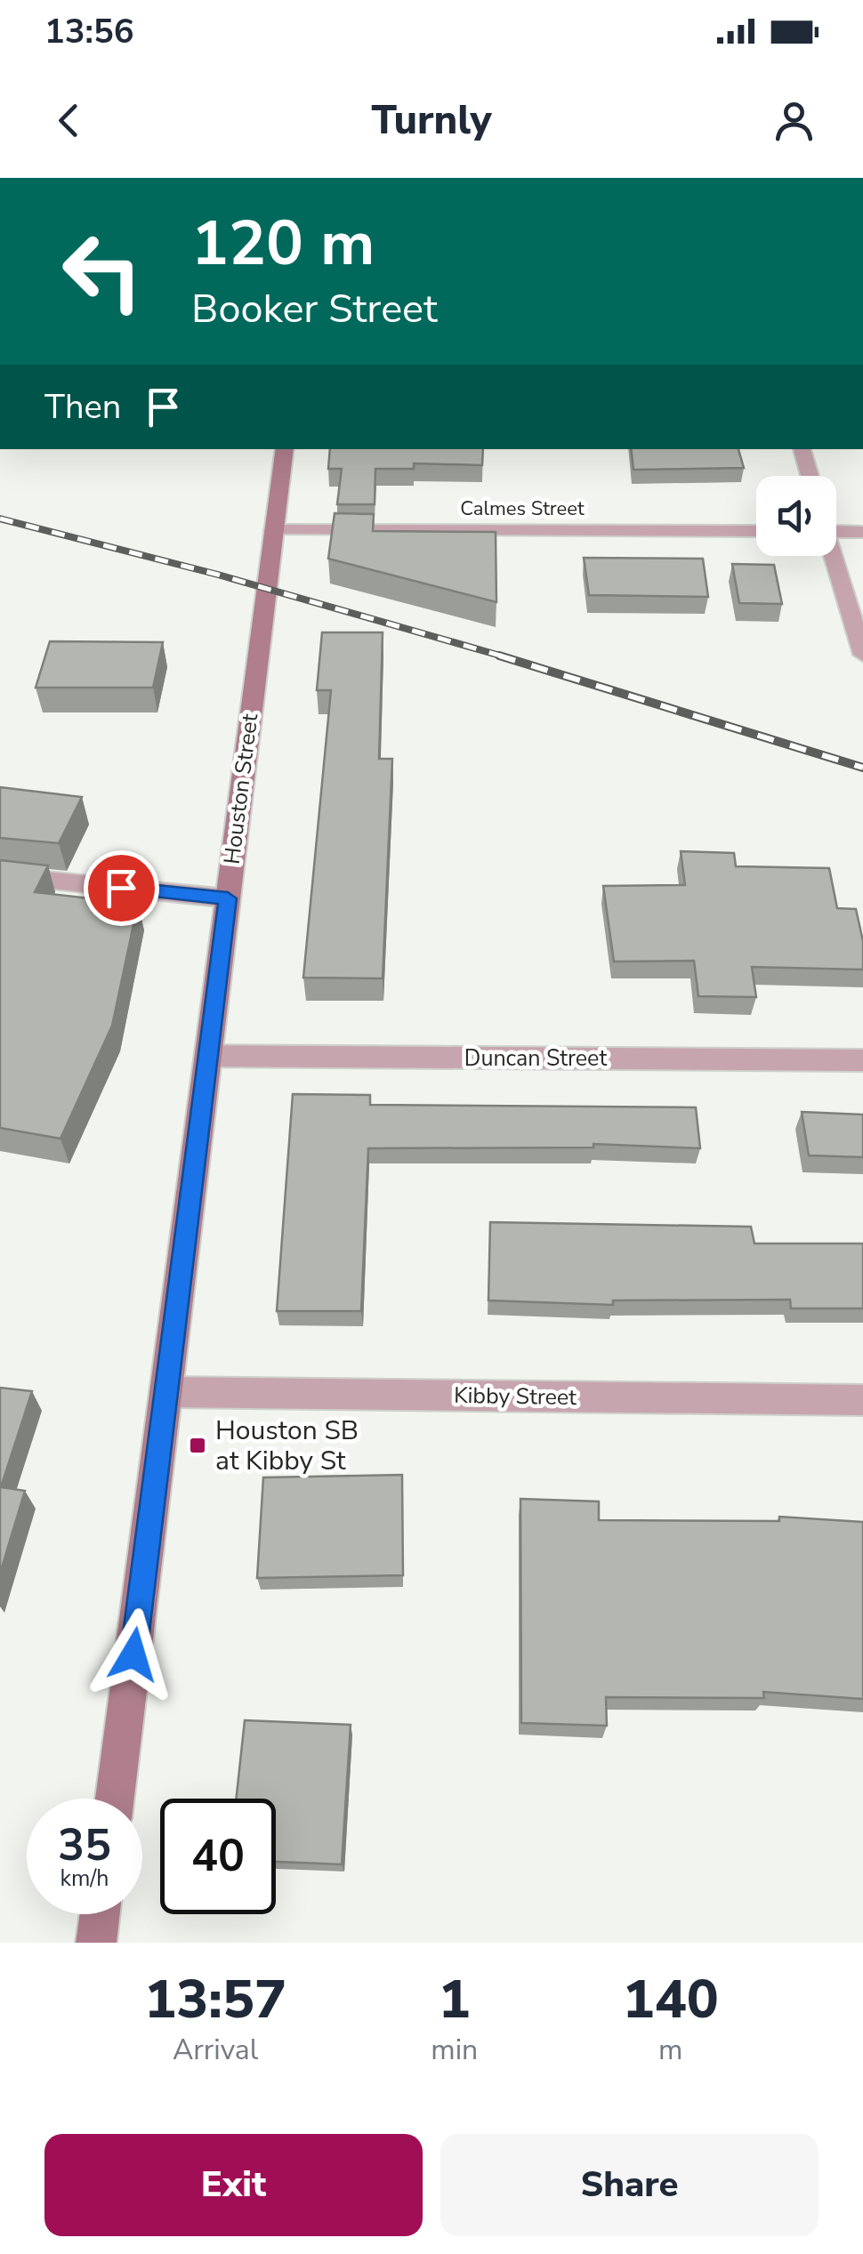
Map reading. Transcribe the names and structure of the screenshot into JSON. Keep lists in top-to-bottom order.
{
  "streets": {
    "street": [
      "Calmes Street",
      "Houston Street",
      "Duncan Street",
      "Kibby Street"
    ]
  },
  "crossings": [
    ["Calmes Street", "Houston Street"],
    ["Houston Street", "Duncan Street"],
    ["Houston Street", "Kibby Street"]
  ],
  "places": {
    "transit": ["Houston SB at Kibby St"]
  },
  "page": {
    "status": "13:56",
    "header": "Turnly",
    "turn": ["120 m", "Booker Street"],
    "then": "Then",
    "speed": "35 km/h",
    "limit": "40",
    "eta": [
      "13:57",
      "Arrival",
      "1",
      "min",
      "140",
      "m"
    ],
    "buttons": ["Exit", "Share"]
  }
}
